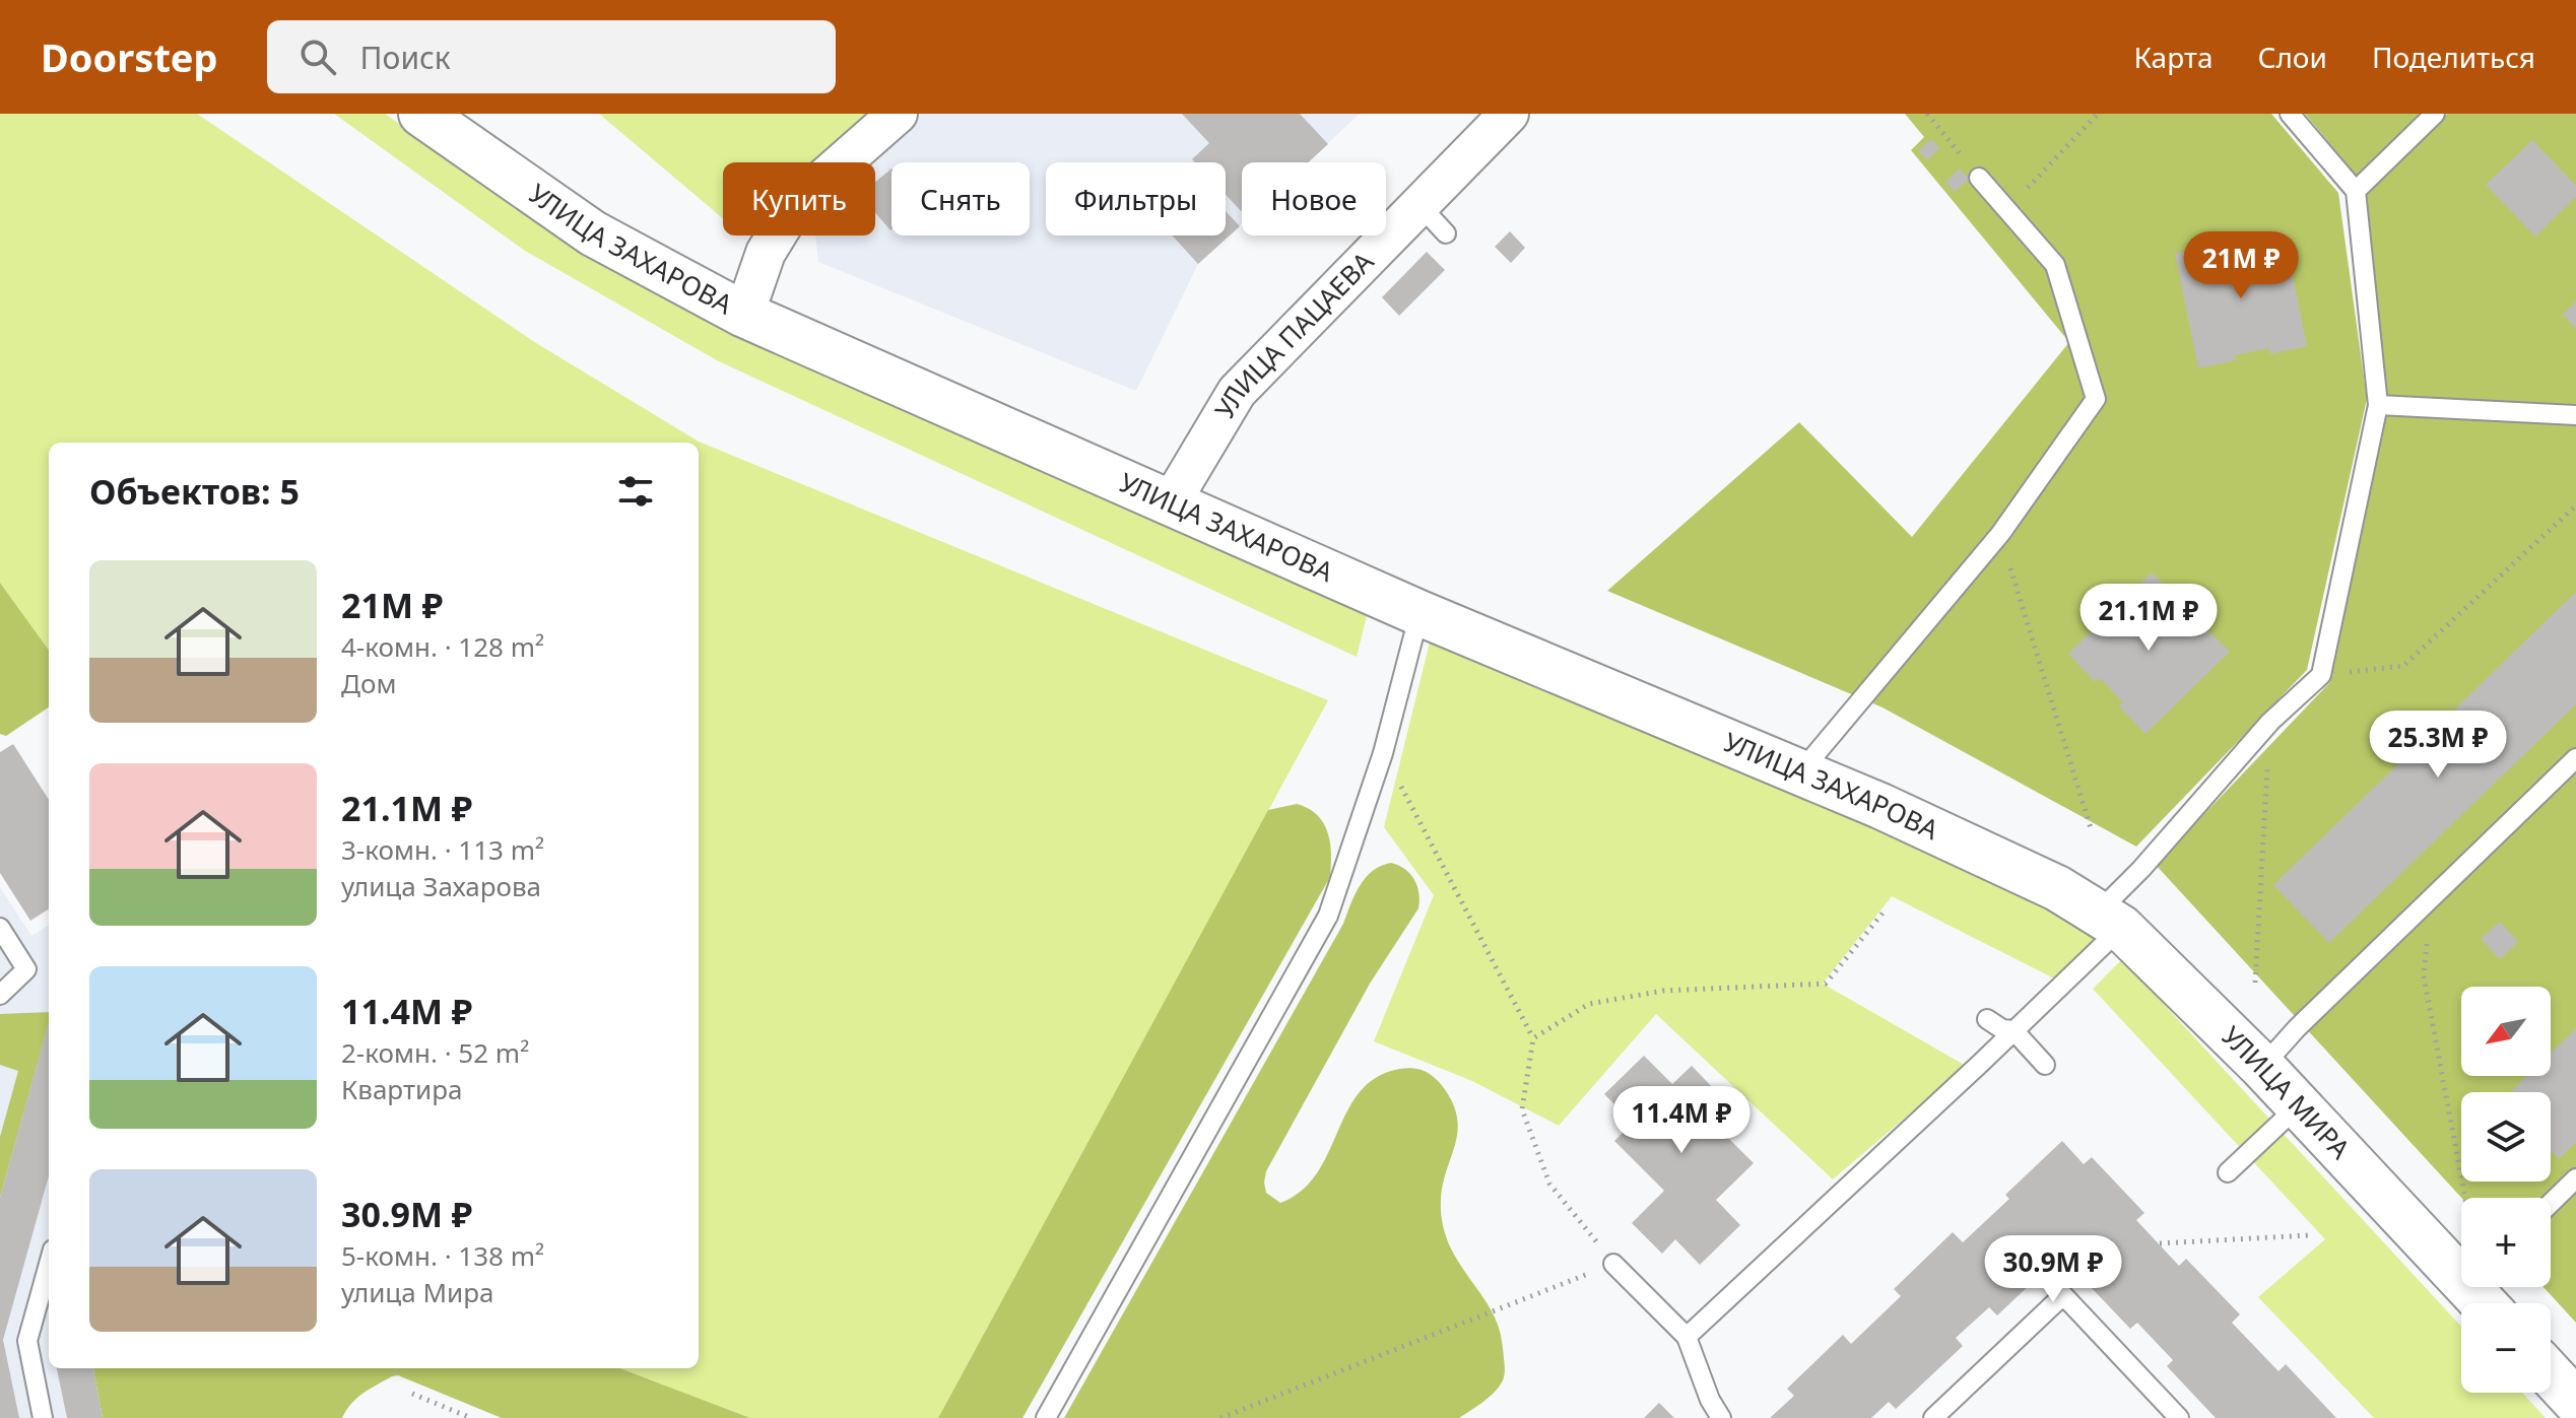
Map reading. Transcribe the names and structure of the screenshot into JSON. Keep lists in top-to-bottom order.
{
  "streets": {
    "main road": ["УЛИЦА ЗАХАРОВА", "УЛИЦА МИРА"],
    "street": ["УЛИЦА ПАЦАЕВА"]
  },
  "crossings": [
    ["УЛИЦА ЗАХАРОВА", "УЛИЦА ПАЦАЕВА"],
    ["УЛИЦА ЗАХАРОВА", "УЛИЦА МИРА"]
  ],
  "north": "bottom left",
  "page": {
    "header": "Doorstep",
    "search": "Поиск",
    "nav": ["Карта", "Слои", "Поделиться"],
    "chip": [
      "Купить",
      "Снять",
      "Фильтры",
      "Новое"
    ],
    "price": [
      "21M ₽",
      "21.1M ₽",
      "25.3M ₽",
      "11.4M ₽",
      "30.9M ₽"
    ],
    "heading": "Объектов: 5",
    "list": [
      {
        "name": "21M ₽",
        "note": "4-комн. · 128 m² · Дом"
      },
      {
        "name": "21.1M ₽",
        "note": "3-комн. · 113 m² · улица Захарова"
      },
      {
        "name": "11.4M ₽",
        "note": "2-комн. · 52 m² · Квартира"
      },
      {
        "name": "30.9M ₽",
        "note": "5-комн. · 138 m² · улица Мира"
      }
    ],
    "map_buttons": ["+", "−"]
  }
}
